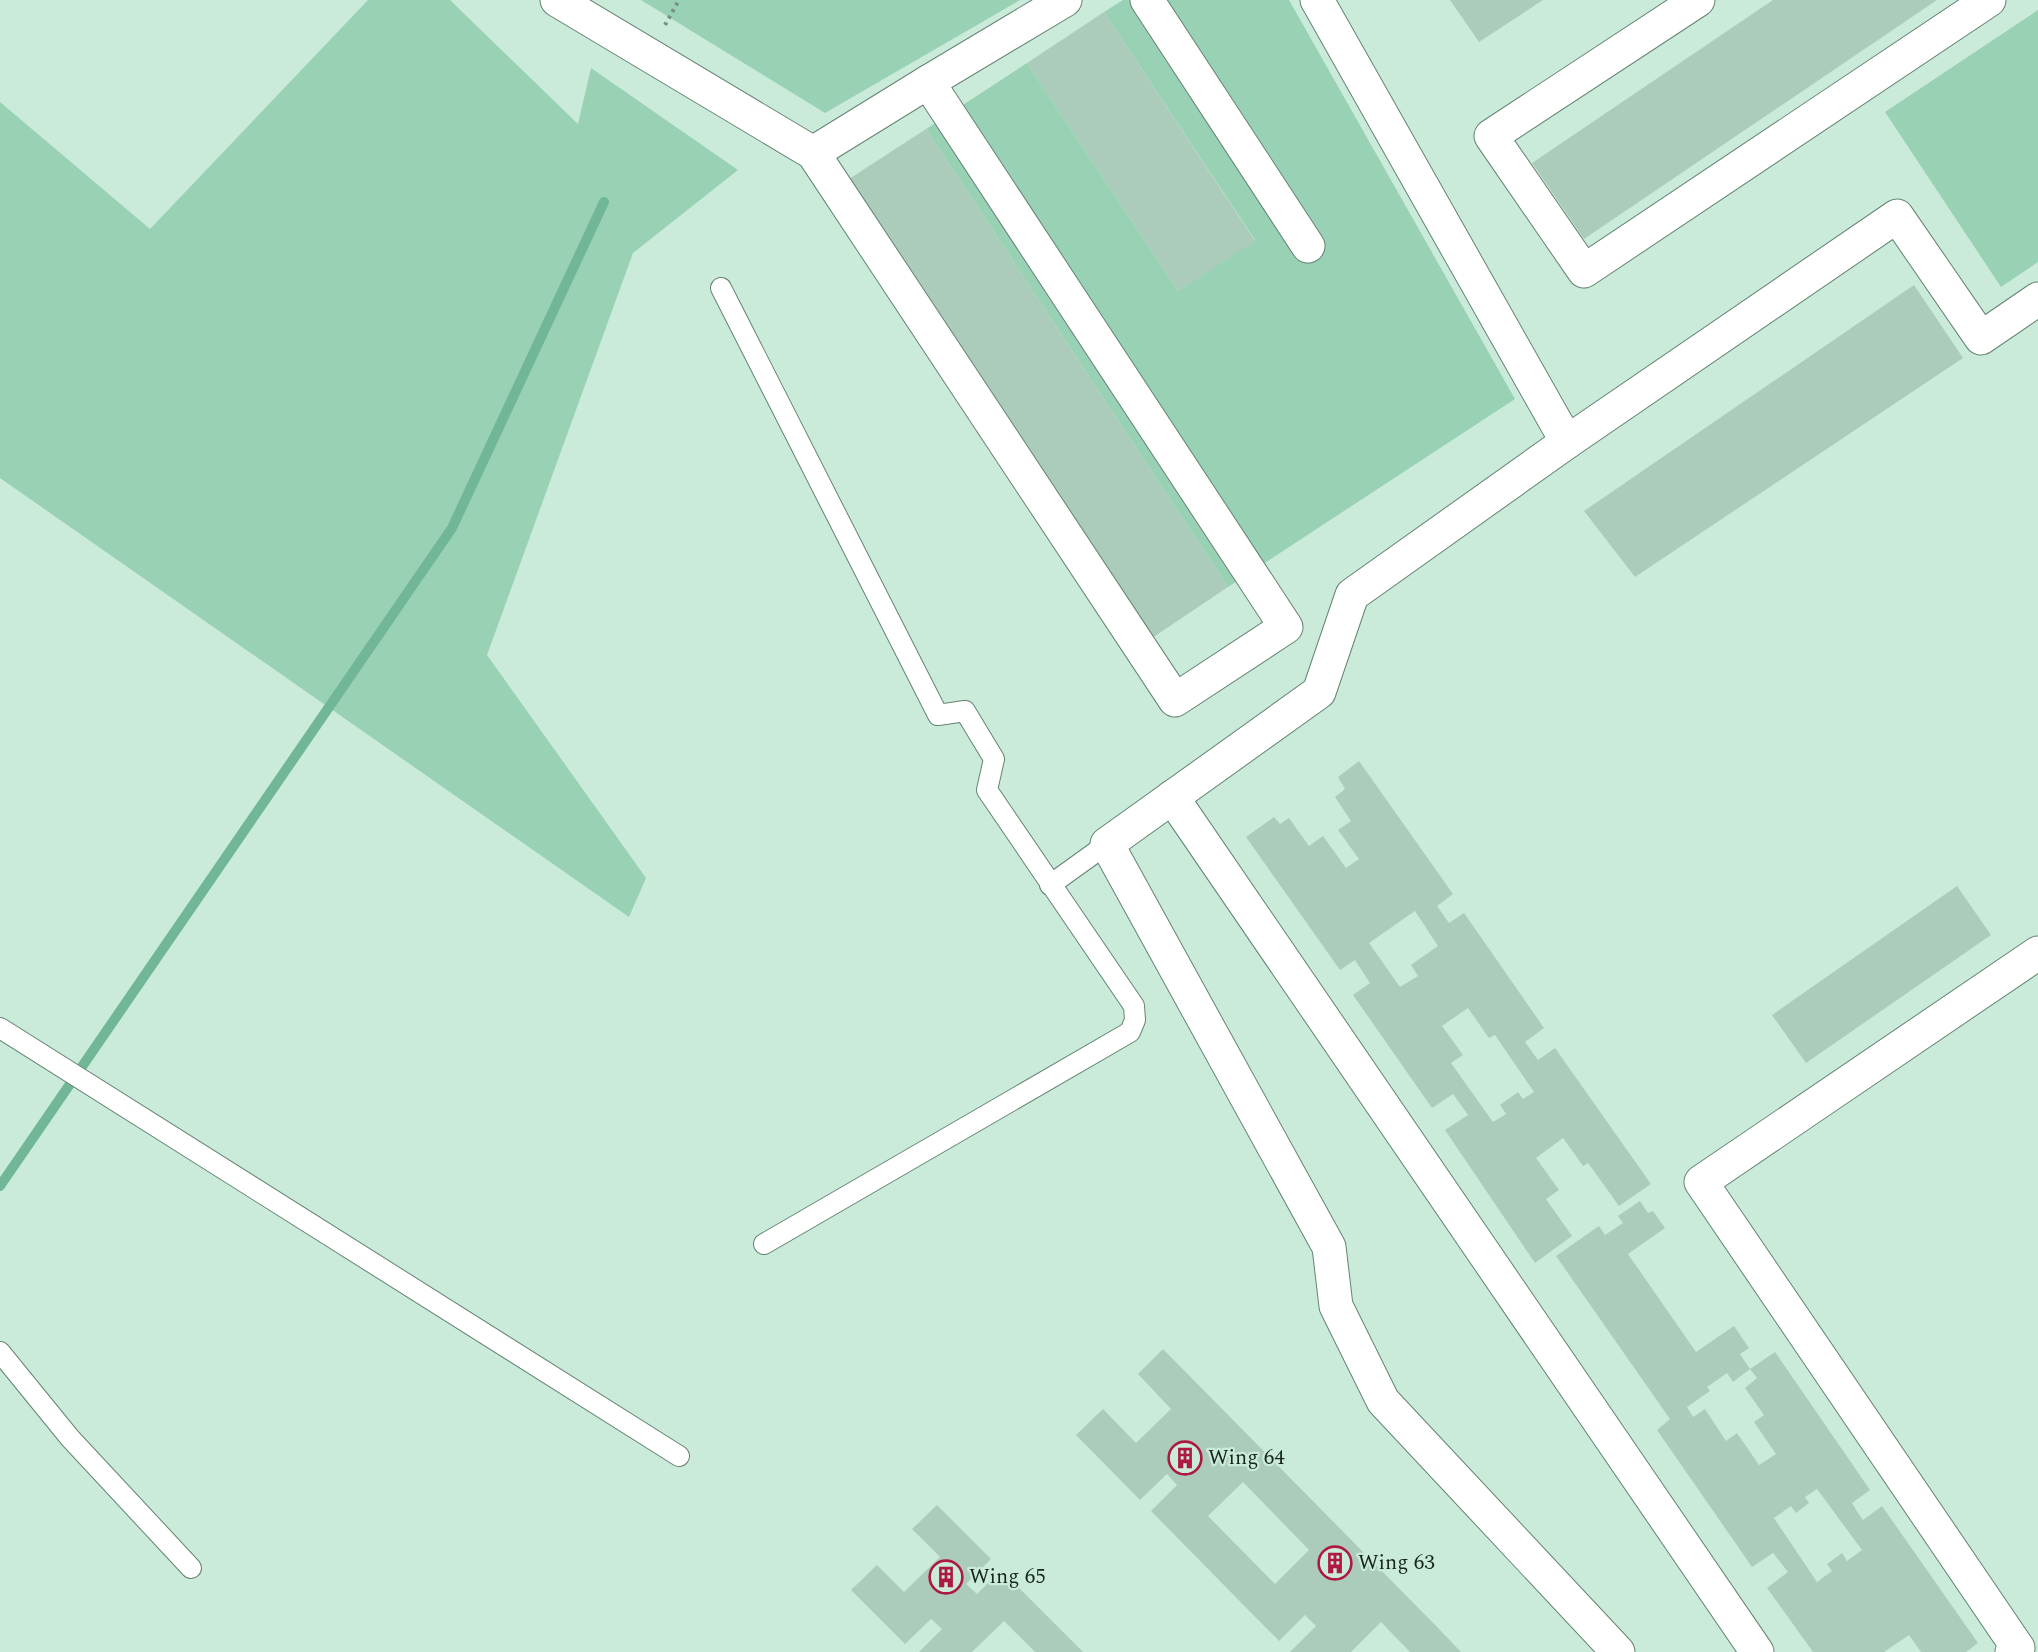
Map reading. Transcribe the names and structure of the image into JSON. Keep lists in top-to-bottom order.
{
  "places": {
    "building": ["Wing 64", "Wing 63", "Wing 65"]
  }
}
